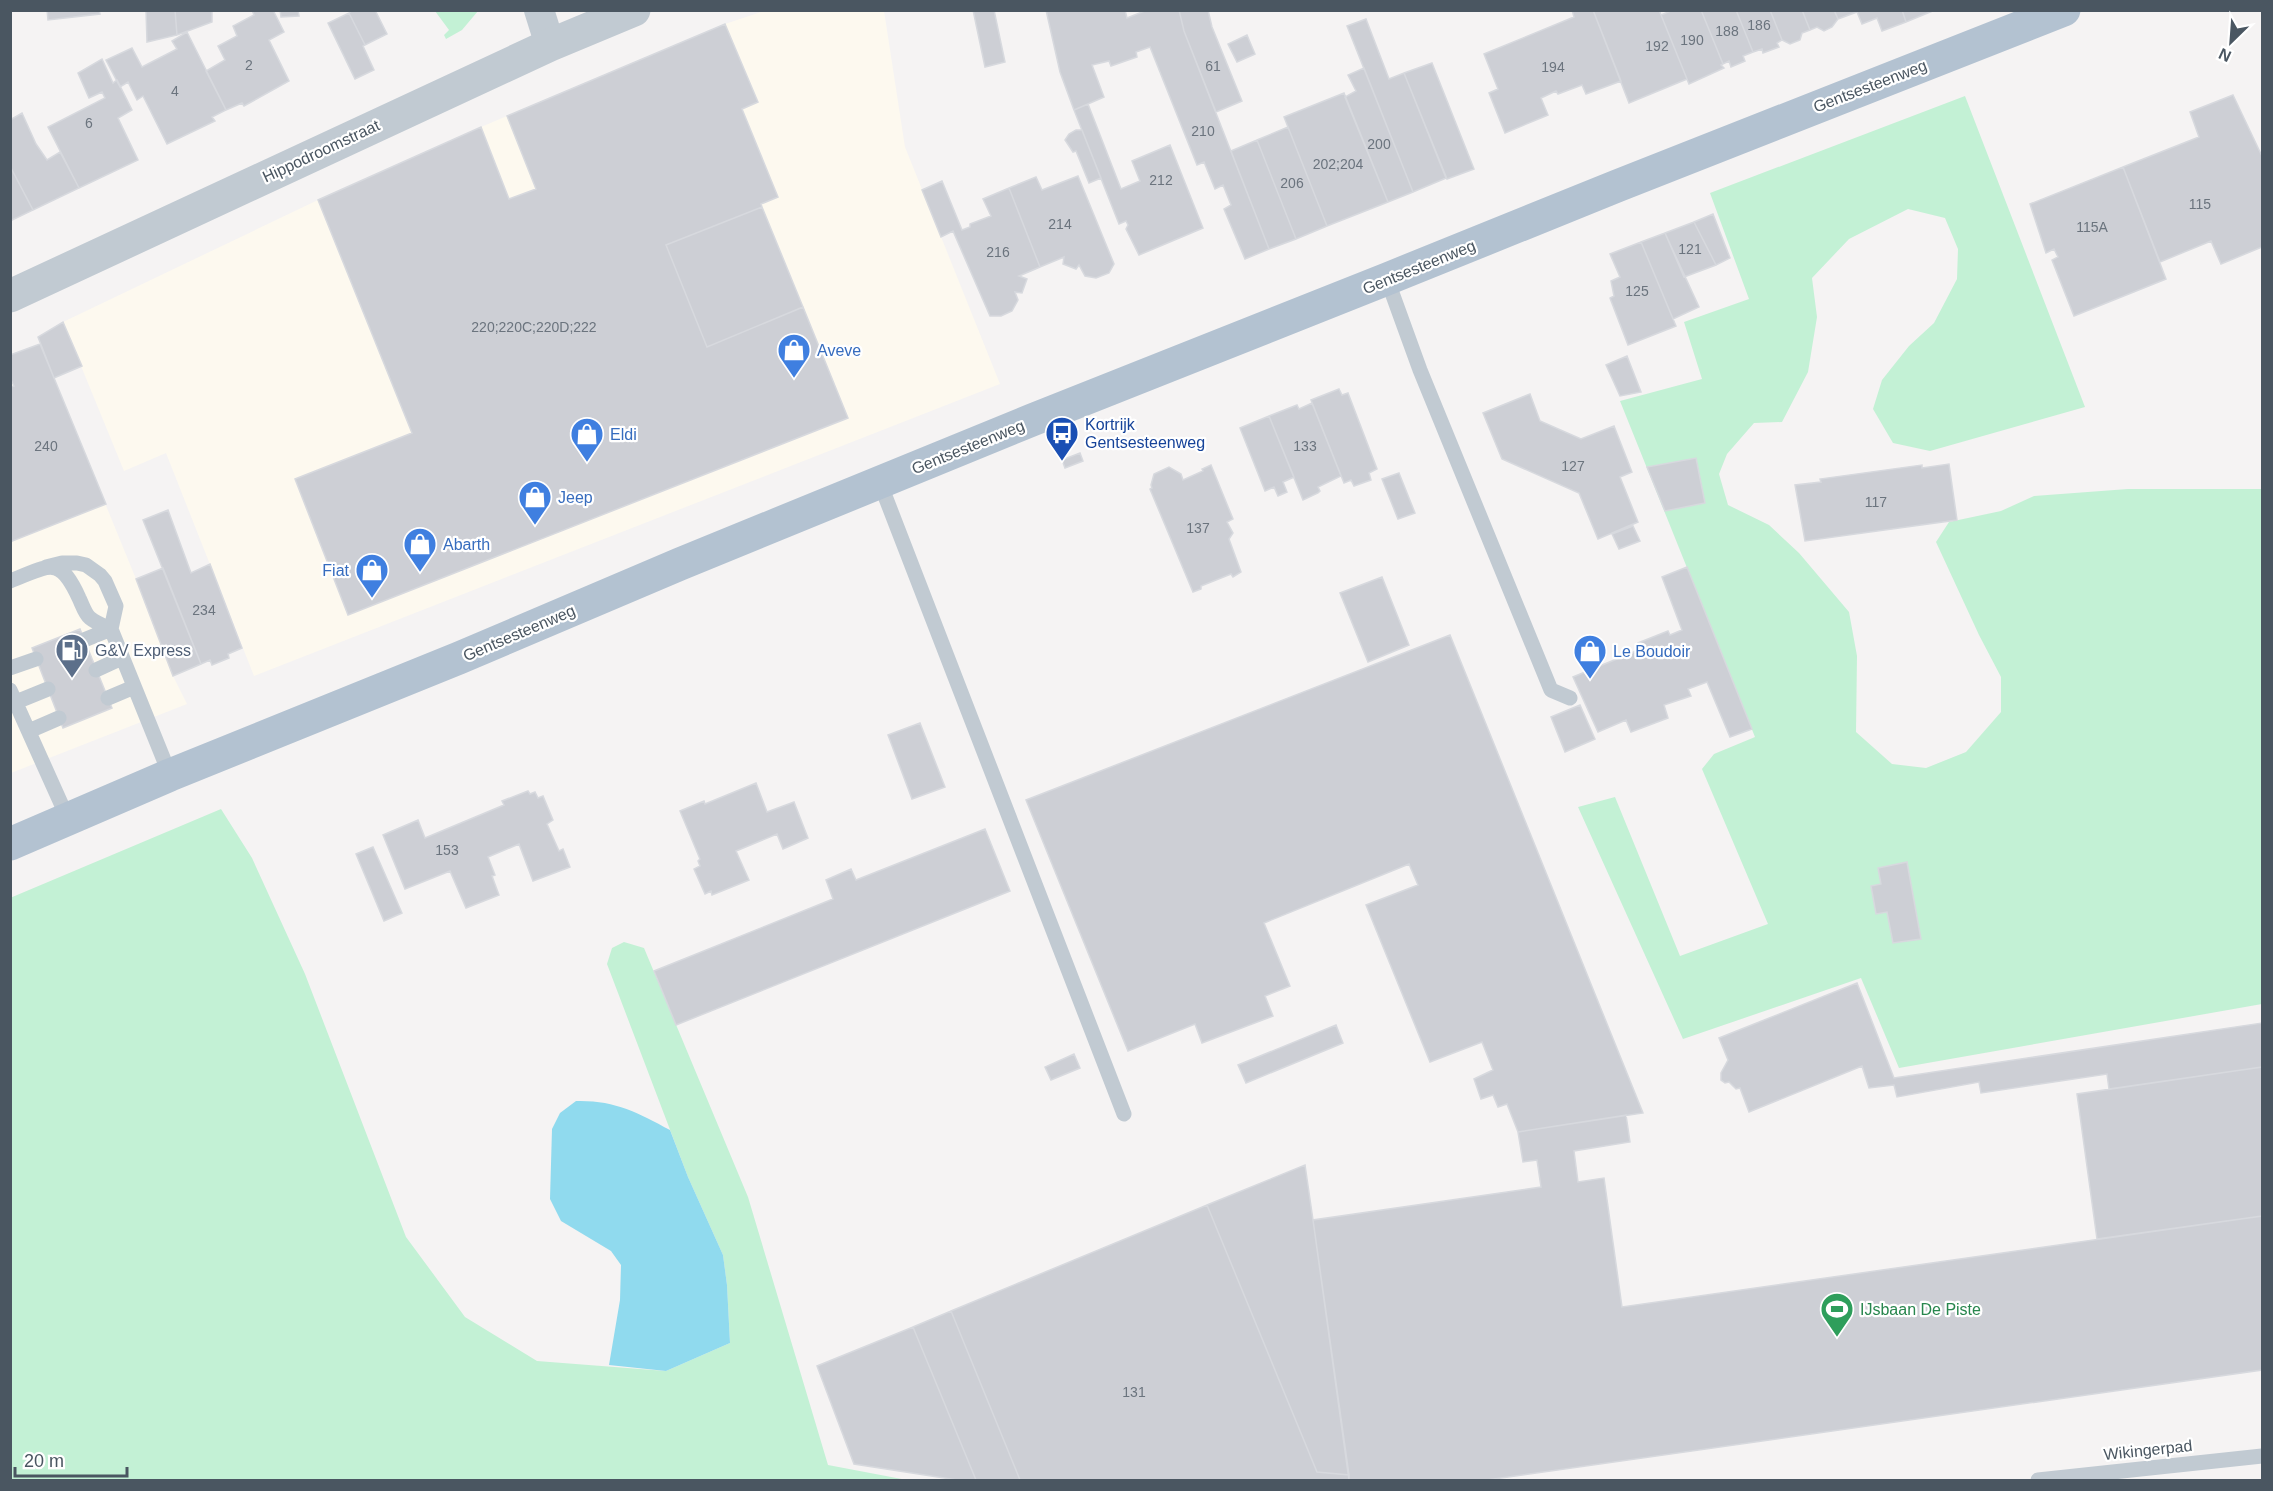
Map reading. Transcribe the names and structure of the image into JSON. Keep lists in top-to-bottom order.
{
  "streets": {
    "main road": ["Gentsesteenweg"],
    "street": ["Hippodroomstraat"],
    "lane": ["Wikingerpad"]
  },
  "places": {
    "shop": [
      "Aveve",
      "Eldi",
      "Jeep",
      "Abarth",
      "Fiat",
      "Le Boudoir"
    ],
    "bus stop": ["Kortrijk Gentsesteenweg"],
    "fuel station": ["G&V Express"],
    "sports": ["IJsbaan De Piste"]
  },
  "house_numbers": [
    "186",
    "188",
    "190",
    "192",
    "2",
    "61",
    "194",
    "4",
    "6",
    "210",
    "200",
    "202;204",
    "212",
    "206",
    "115",
    "214",
    "115A",
    "121",
    "216",
    "125",
    "220;220C;220D;222",
    "240",
    "133",
    "127",
    "117",
    "137",
    "234",
    "153",
    "131"
  ],
  "scale_bar": "20 m",
  "north": "bottom left"
}
